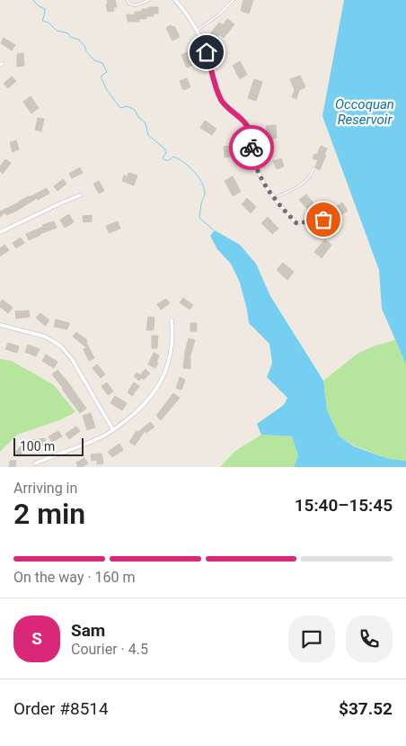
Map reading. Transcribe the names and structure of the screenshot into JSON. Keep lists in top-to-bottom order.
{
  "water": ["Occoquan Reservoir"],
  "scale_bar": "100 m",
  "page": {
    "scale": "100 m",
    "heading": ["2 min", "Arriving in", "15:40–15:45"],
    "panel": [
      "Sam",
      "Courier · 4.5",
      "Order #8514",
      "$37.52"
    ],
    "bar": "On the way · 160 m",
    "round": "S"
  }
}
